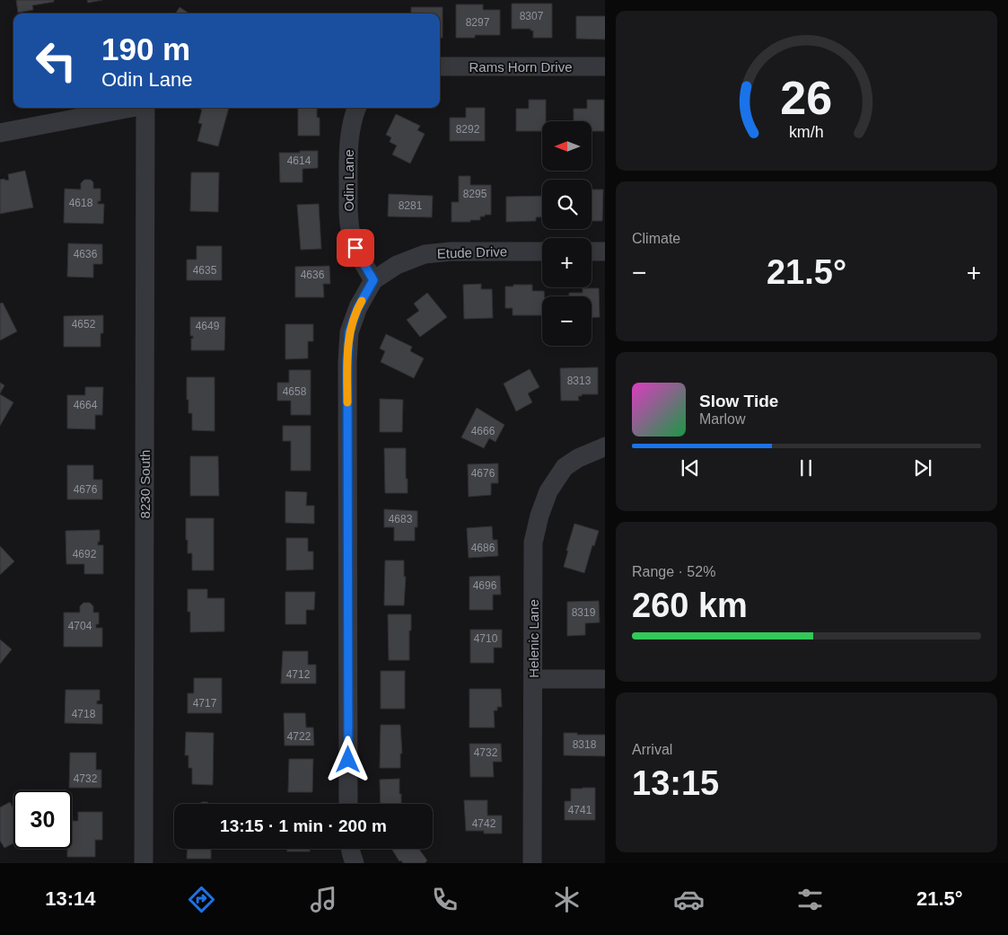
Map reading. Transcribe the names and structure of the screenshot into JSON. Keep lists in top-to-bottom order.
{
  "streets": {
    "street": [
      "Rams Horn Drive",
      "Odin Lane",
      "Etude Drive",
      "8230 South",
      "Helenic Lane"
    ]
  },
  "crossings": [
    ["Odin Lane", "Etude Drive"]
  ],
  "house_numbers": [
    "8307",
    "8297",
    "8292",
    "4614",
    "8295",
    "4618",
    "8281",
    "4636",
    "4635",
    "4636",
    "4652",
    "4649",
    "8313",
    "4658",
    "4664",
    "4666",
    "4676",
    "4676",
    "4683",
    "4686",
    "4692",
    "4696",
    "8319",
    "4704",
    "4710",
    "4712",
    "4717",
    "4718",
    "4722",
    "8318",
    "4732",
    "4732",
    "4741",
    "4742"
  ],
  "north": "left",
  "page": {
    "turn": ["190 m", "Odin Lane"],
    "map_buttons": ["+", "−"],
    "tile": [
      "Climate",
      ["Range · 52%", "260 km"],
      ["Arrival", "13:15"]
    ],
    "heat": ["−", "21.5°", "+"],
    "song": ["Slow Tide", "Marlow"],
    "limit": "30",
    "trip": "13:15 · 1 min · 200 m",
    "tabs": ["13:14", "21.5°"],
    "gauge": ["26", "km/h"]
  }
}
